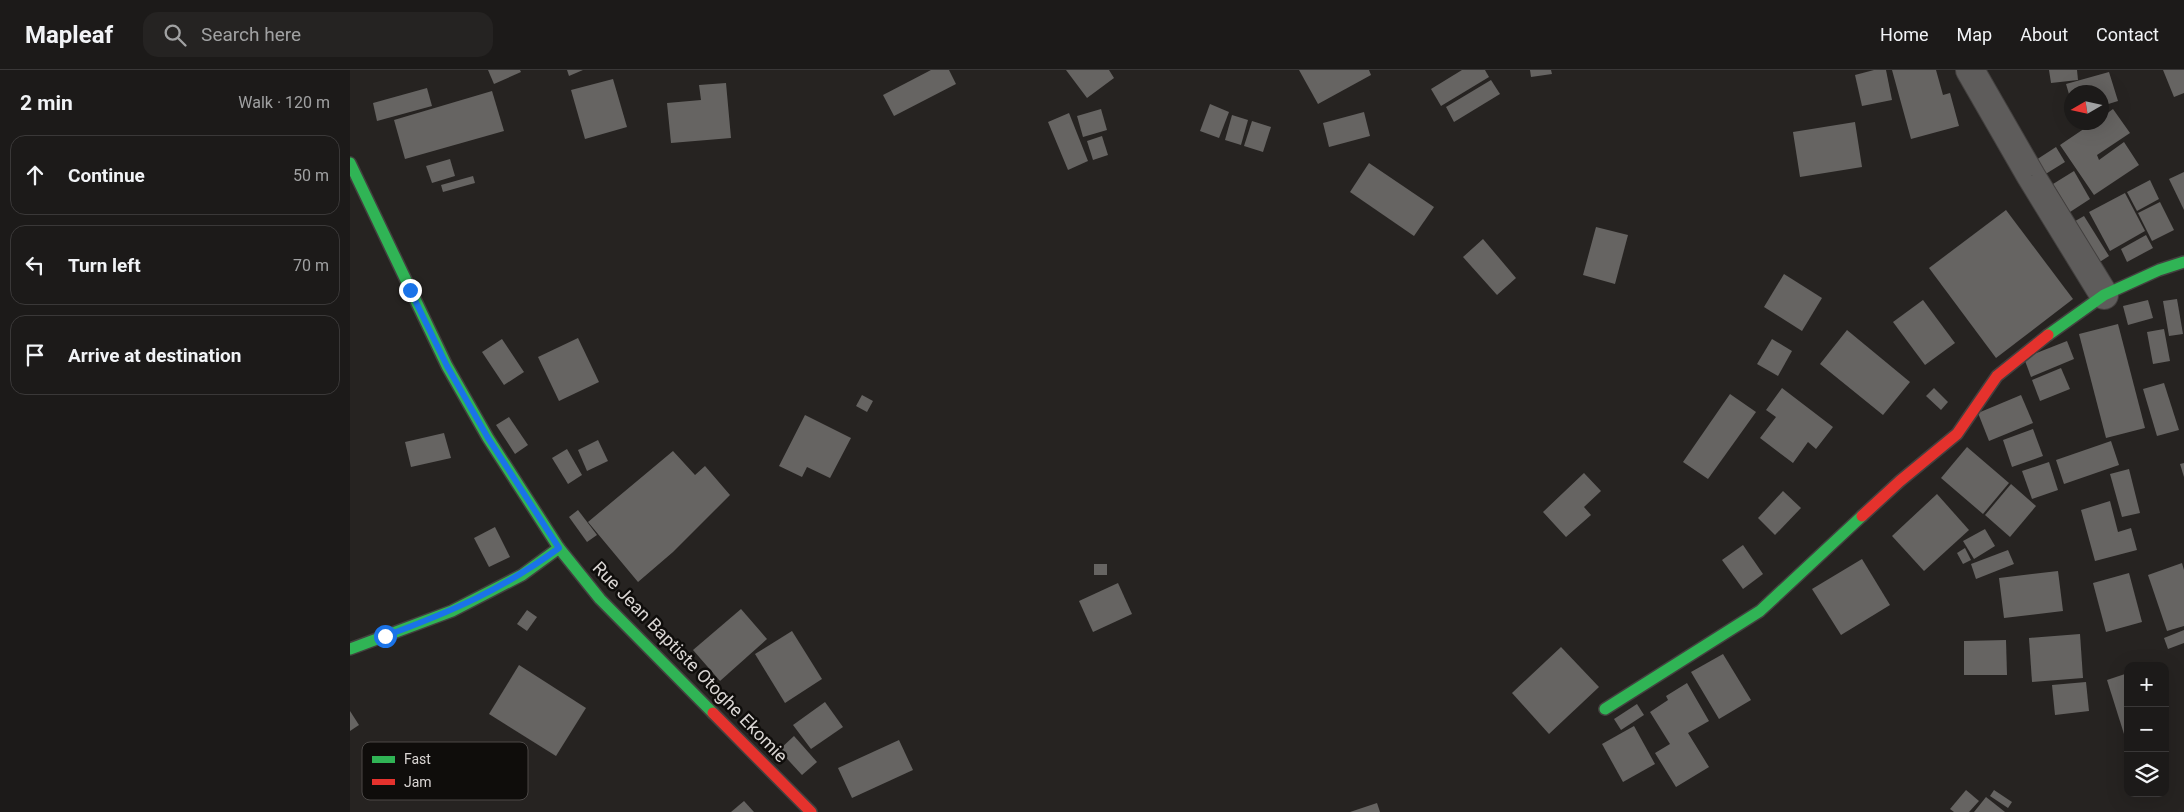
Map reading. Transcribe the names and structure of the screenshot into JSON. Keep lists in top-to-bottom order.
{
  "streets": {
    "street": ["Rue Jean Baptiste Otoghe Ekomie"]
  },
  "legend": ["Fast", "Jam"],
  "north": "left",
  "page": {
    "header": "Mapleaf",
    "search": "Search here",
    "nav": [
      "Home",
      "Map",
      "About",
      "Contact"
    ],
    "heading": ["2 min", "Walk · 120 m"],
    "list": [
      ["Continue", "50 m"],
      ["Turn left", "70 m"],
      "Arrive at destination"
    ],
    "map_buttons": ["+", "−"]
  }
}
